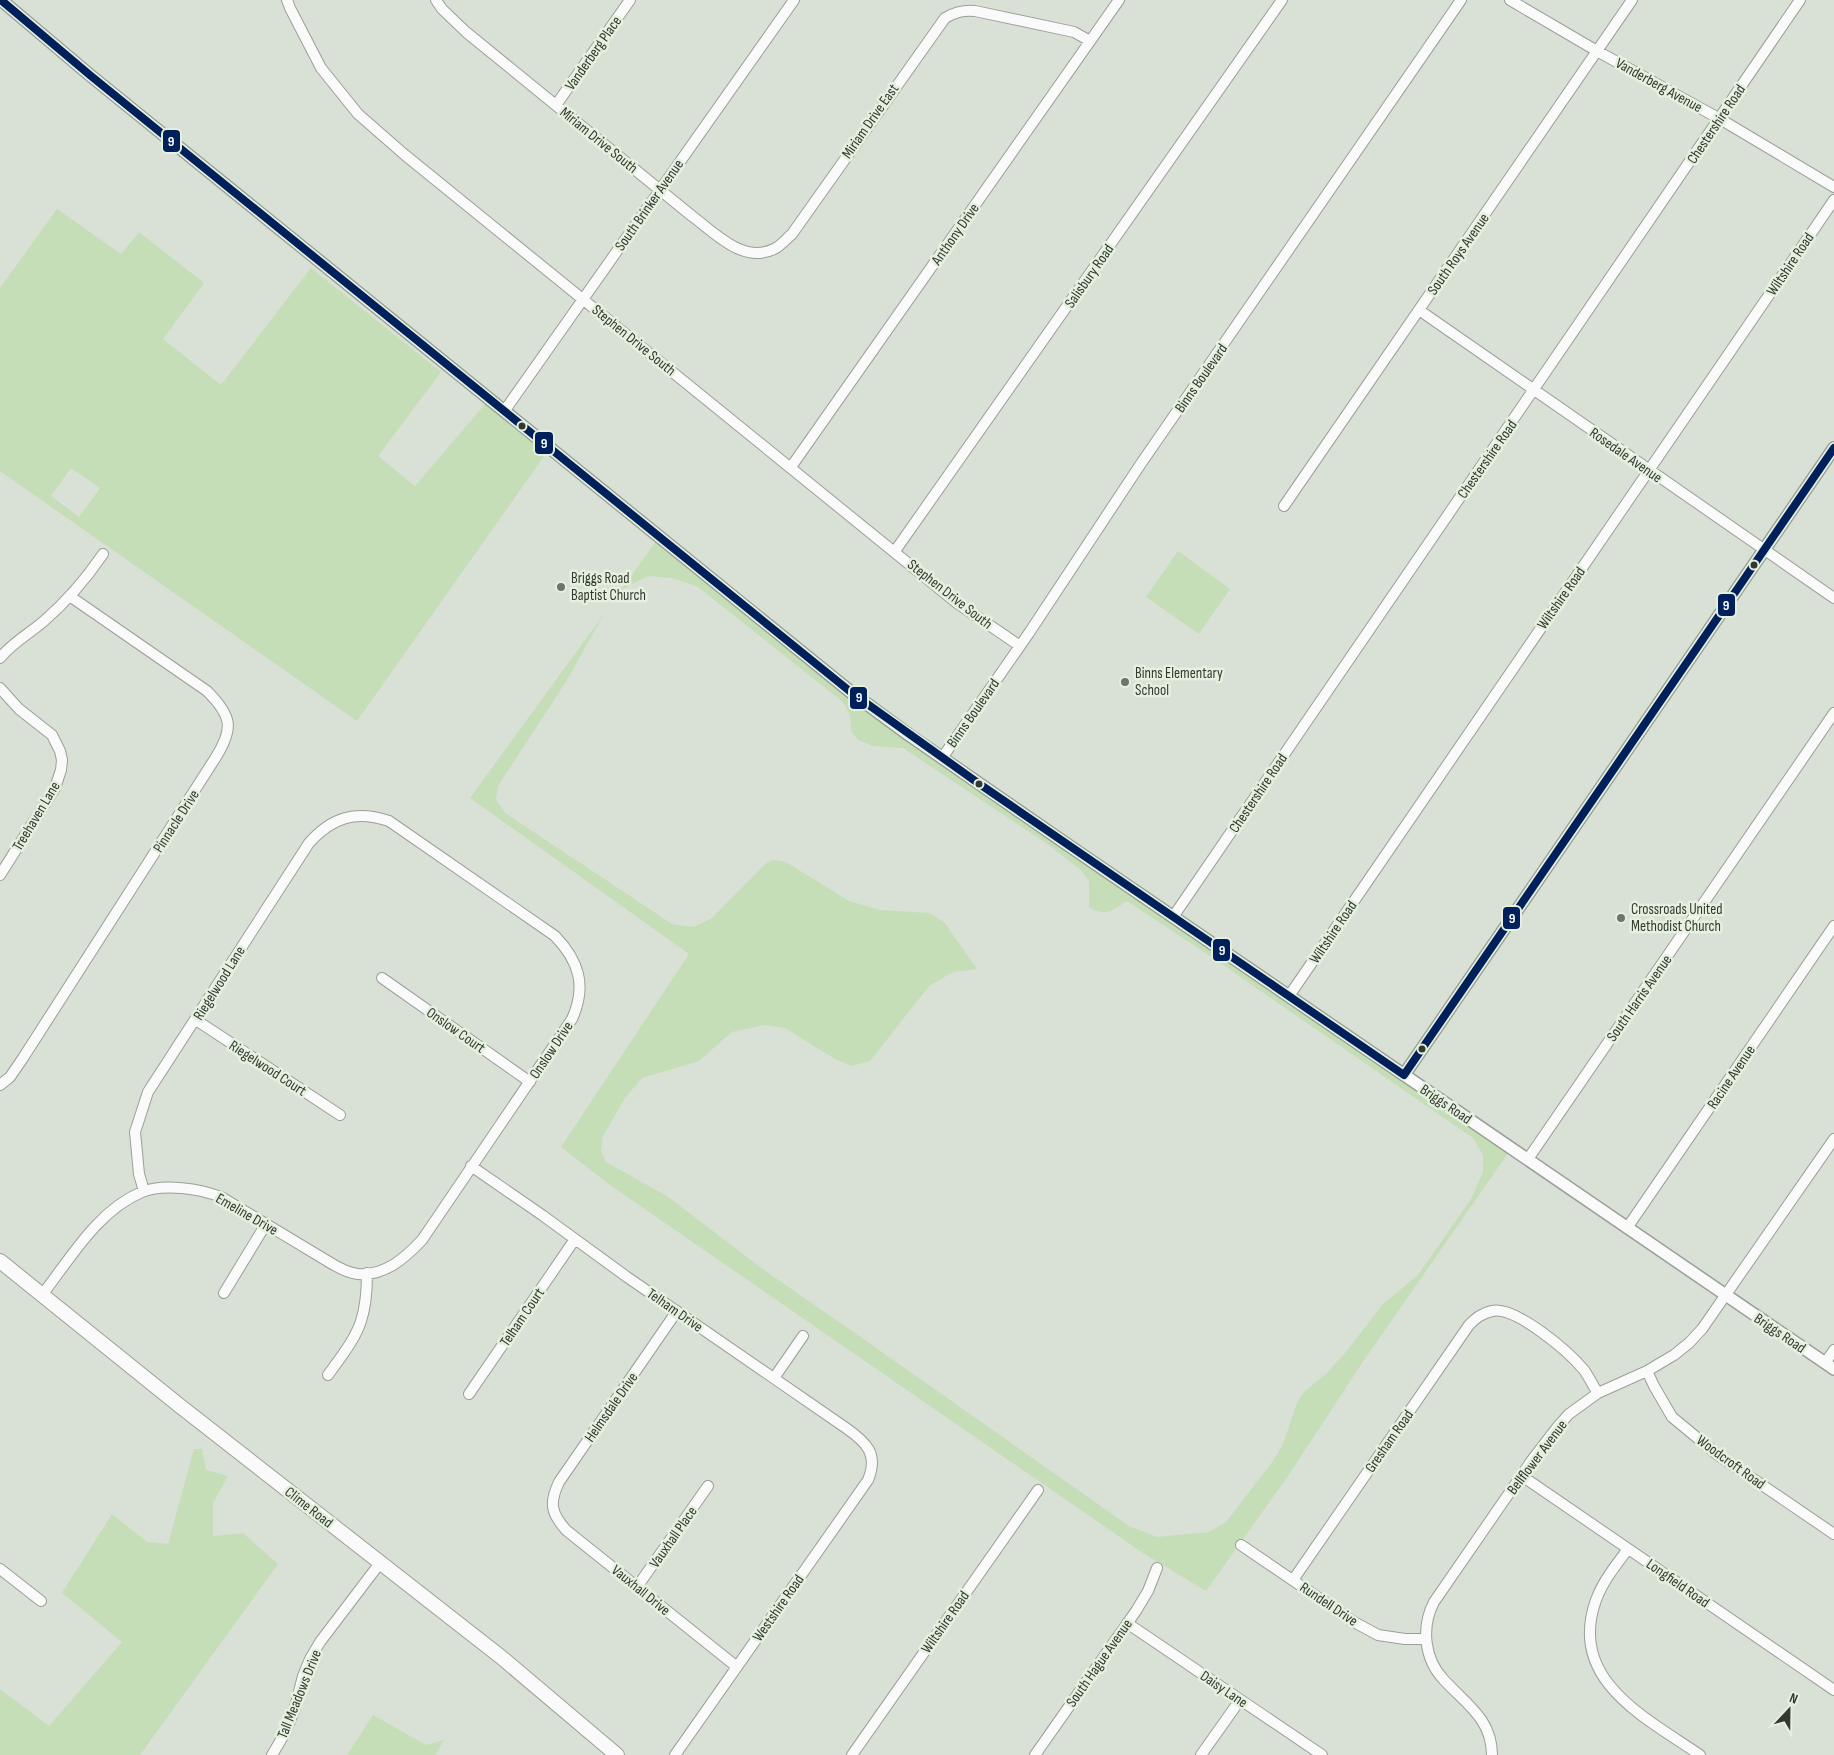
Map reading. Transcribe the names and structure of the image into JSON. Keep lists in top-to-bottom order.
{
  "streets": {
    "main road": ["Clime Road"],
    "street": [
      "Vanderberg Place",
      "Vanderberg Avenue",
      "Miriam Drive East",
      "Chestershire Road",
      "Miriam Drive South",
      "South Brinker Avenue",
      "Anthony Drive",
      "South Roys Avenue",
      "Wiltshire Road",
      "Salisbury Road",
      "Stephen Drive South",
      "Binns Boulevard",
      "Rosedale Avenue",
      "Treehaven Lane",
      "Pinnacle Drive",
      "Riegelwood Lane",
      "South Harris Avenue",
      "Onslow Court",
      "Onslow Drive",
      "Riegelwood Court",
      "Racine Avenue",
      "Briggs Road",
      "Emeline Drive",
      "Telham Drive",
      "Telham Court",
      "Helmsdale Drive",
      "Gresham Road",
      "Bellflower Avenue",
      "Woodcroft Road",
      "Vauxhall Place",
      "Longfield Road",
      "Vauxhall Drive",
      "Rundell Drive",
      "Westshire Road",
      "South Hague Avenue",
      "Daisy Lane",
      "Tall Meadows Drive"
    ]
  },
  "crossings": [
    ["Vanderberg Place", "Miriam Drive South"],
    ["Vanderberg Avenue", "Chestershire Road"],
    ["Vanderberg Avenue", "South Roys Avenue"],
    ["Miriam Drive East", "Miriam Drive South"],
    ["Miriam Drive East", "Anthony Drive"],
    ["Chestershire Road", "Rosedale Avenue"],
    ["Chestershire Road", "Briggs Road"],
    ["Miriam Drive South", "South Brinker Avenue"],
    ["South Brinker Avenue", "Stephen Drive South"],
    ["South Brinker Avenue", "Briggs Road"],
    ["Anthony Drive", "Stephen Drive South"],
    ["South Roys Avenue", "Rosedale Avenue"],
    ["Wiltshire Road", "Rosedale Avenue"],
    ["Wiltshire Road", "Briggs Road"],
    ["Salisbury Road", "Stephen Drive South"],
    ["Stephen Drive South", "Binns Boulevard"],
    ["Binns Boulevard", "Briggs Road"],
    ["Riegelwood Lane", "Onslow Drive"],
    ["Riegelwood Lane", "Riegelwood Court"],
    ["Riegelwood Lane", "Emeline Drive"],
    ["South Harris Avenue", "Briggs Road"],
    ["Onslow Court", "Onslow Drive"],
    ["Onslow Drive", "Emeline Drive"],
    ["Onslow Drive", "Telham Drive"],
    ["Racine Avenue", "Briggs Road"],
    ["Briggs Road", "Bellflower Avenue"],
    ["Emeline Drive", "Clime Road"],
    ["Telham Drive", "Telham Court"],
    ["Telham Drive", "Helmsdale Drive"],
    ["Telham Drive", "Westshire Road"],
    ["Helmsdale Drive", "Vauxhall Drive"],
    ["Gresham Road", "Bellflower Avenue"],
    ["Gresham Road", "Rundell Drive"],
    ["Bellflower Avenue", "Woodcroft Road"],
    ["Bellflower Avenue", "Longfield Road"],
    ["Bellflower Avenue", "Rundell Drive"],
    ["Clime Road", "Tall Meadows Drive"],
    ["Vauxhall Place", "Vauxhall Drive"],
    ["Vauxhall Drive", "Westshire Road"],
    ["South Hague Avenue", "Daisy Lane"]
  ],
  "places": ["Briggs Road Baptist Church", "Binns Elementary School", "Crossroads United Methodist Church"],
  "lines": ["transit line 9"],
  "north": "top"
}
